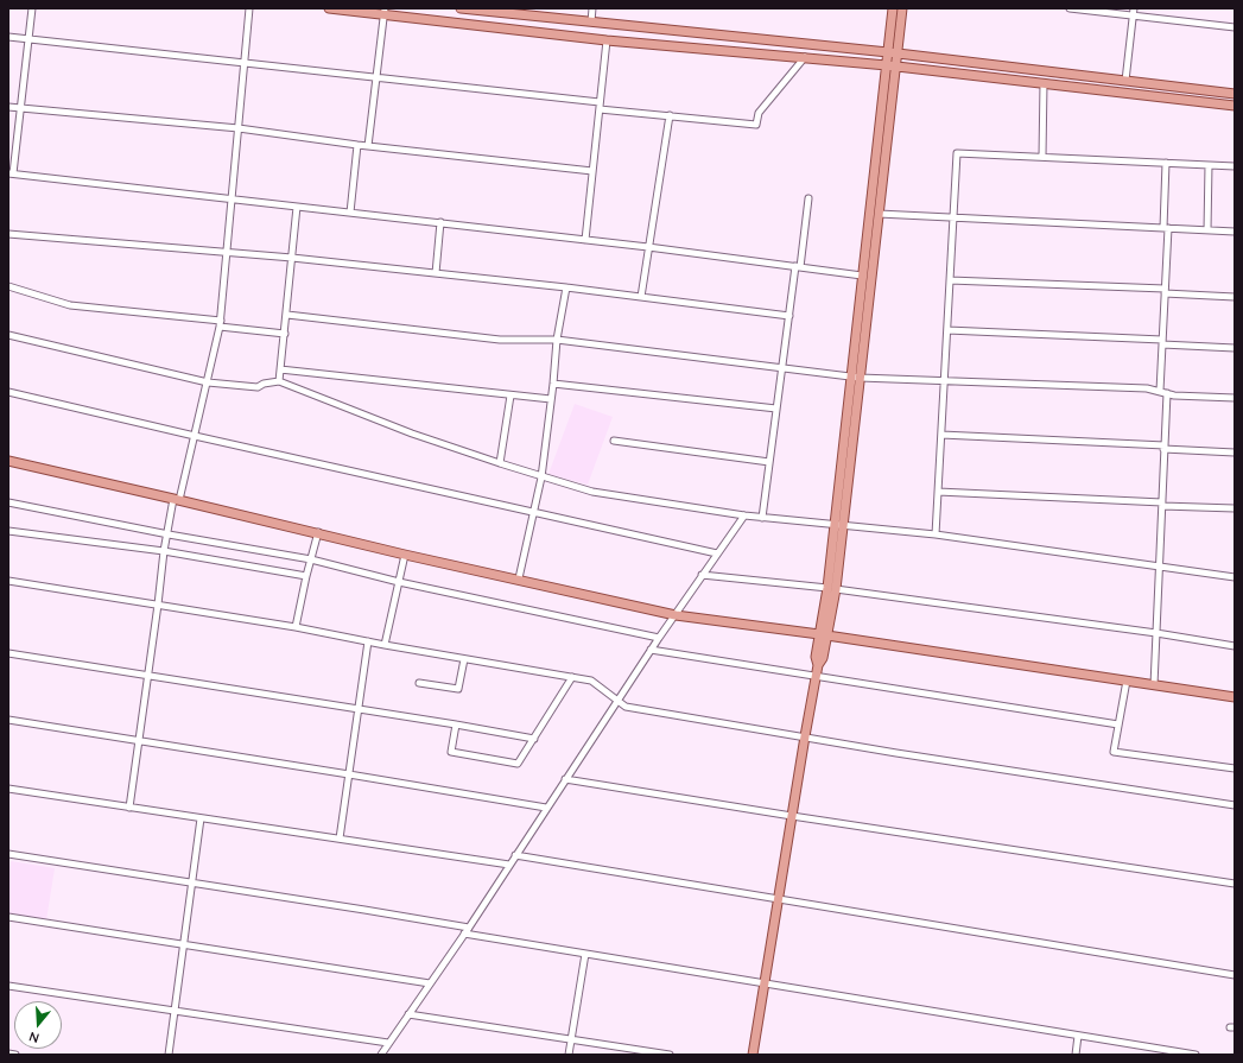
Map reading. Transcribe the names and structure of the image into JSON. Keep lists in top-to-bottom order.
{
  "north": "bottom"
}
